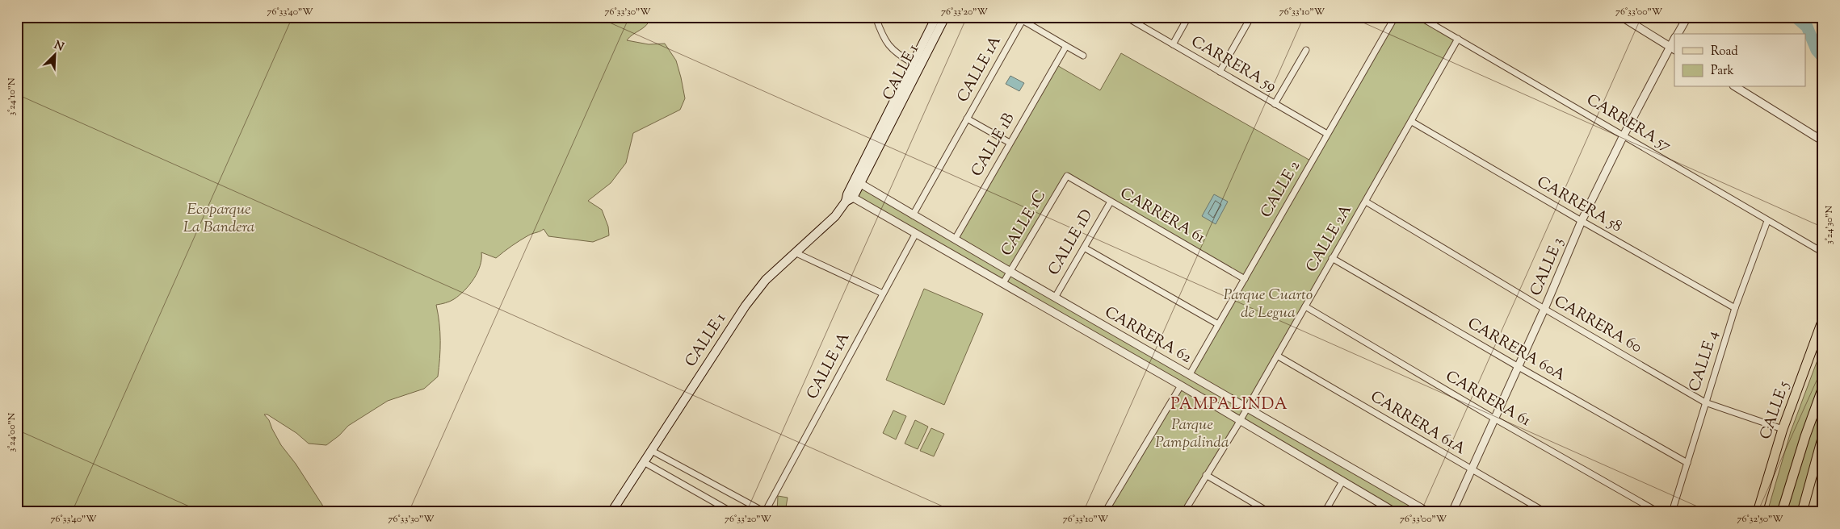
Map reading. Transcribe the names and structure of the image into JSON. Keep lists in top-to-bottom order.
{
  "streets": {
    "main road": ["CALLE 1", "CALLE 5"],
    "street": [
      "CARRERA 59",
      "CALLE 1A",
      "CARRERA 57",
      "CALLE 1B",
      "CALLE 2",
      "CARRERA 58",
      "CARRERA 61",
      "CALLE 1C",
      "CALLE 2A",
      "CALLE 1D",
      "CALLE 3",
      "CARRERA 60",
      "CARRERA 62",
      "CARRERA 60A",
      "CALLE 4",
      "CARRERA 61A"
    ]
  },
  "crossings": [
    ["CARRERA 59", "CALLE 2"],
    ["CALLE 1A", "CARRERA 62"],
    ["CALLE 1", "CARRERA 62"],
    ["CARRERA 57", "CALLE 2A"],
    ["CARRERA 57", "CALLE 3"],
    ["CARRERA 57", "CALLE 4"],
    ["CALLE 1B", "CARRERA 62"],
    ["CALLE 2", "CARRERA 61"],
    ["CALLE 2", "CARRERA 62"],
    ["CARRERA 58", "CALLE 2A"],
    ["CARRERA 58", "CALLE 3"],
    ["CARRERA 58", "CALLE 4"],
    ["CARRERA 61", "CALLE 1C"],
    ["CARRERA 61", "CALLE 2A"],
    ["CARRERA 61", "CALLE 1D"],
    ["CARRERA 61", "CALLE 3"],
    ["CALLE 1C", "CARRERA 62"],
    ["CALLE 2A", "CARRERA 60"],
    ["CALLE 2A", "CARRERA 62"],
    ["CALLE 2A", "CARRERA 60A"],
    ["CALLE 2A", "CARRERA 61A"],
    ["CALLE 1D", "CARRERA 62"],
    ["CALLE 3", "CARRERA 60"],
    ["CALLE 3", "CARRERA 60A"],
    ["CALLE 3", "CARRERA 61A"],
    ["CARRERA 60", "CALLE 4"],
    ["CARRERA 60", "CALLE 5"],
    ["CARRERA 60A", "CALLE 4"]
  ],
  "districts": ["PAMPALINDA"],
  "parks": ["Ecoparque La Bandera", "Parque Cuarto de Legua", "Parque Pampalinda"],
  "legend": ["Road", "Park"],
  "north": "top right",
  "coordinates": [
    "76°33'40\"W",
    "76°33'30\"W",
    "76°33'20\"W",
    "76°33'10\"W",
    "76°33'00\"W",
    "3°24'10\"N",
    "3°24'30\"N",
    "3°24'00\"N",
    "76°32'50\"W"
  ]
}
